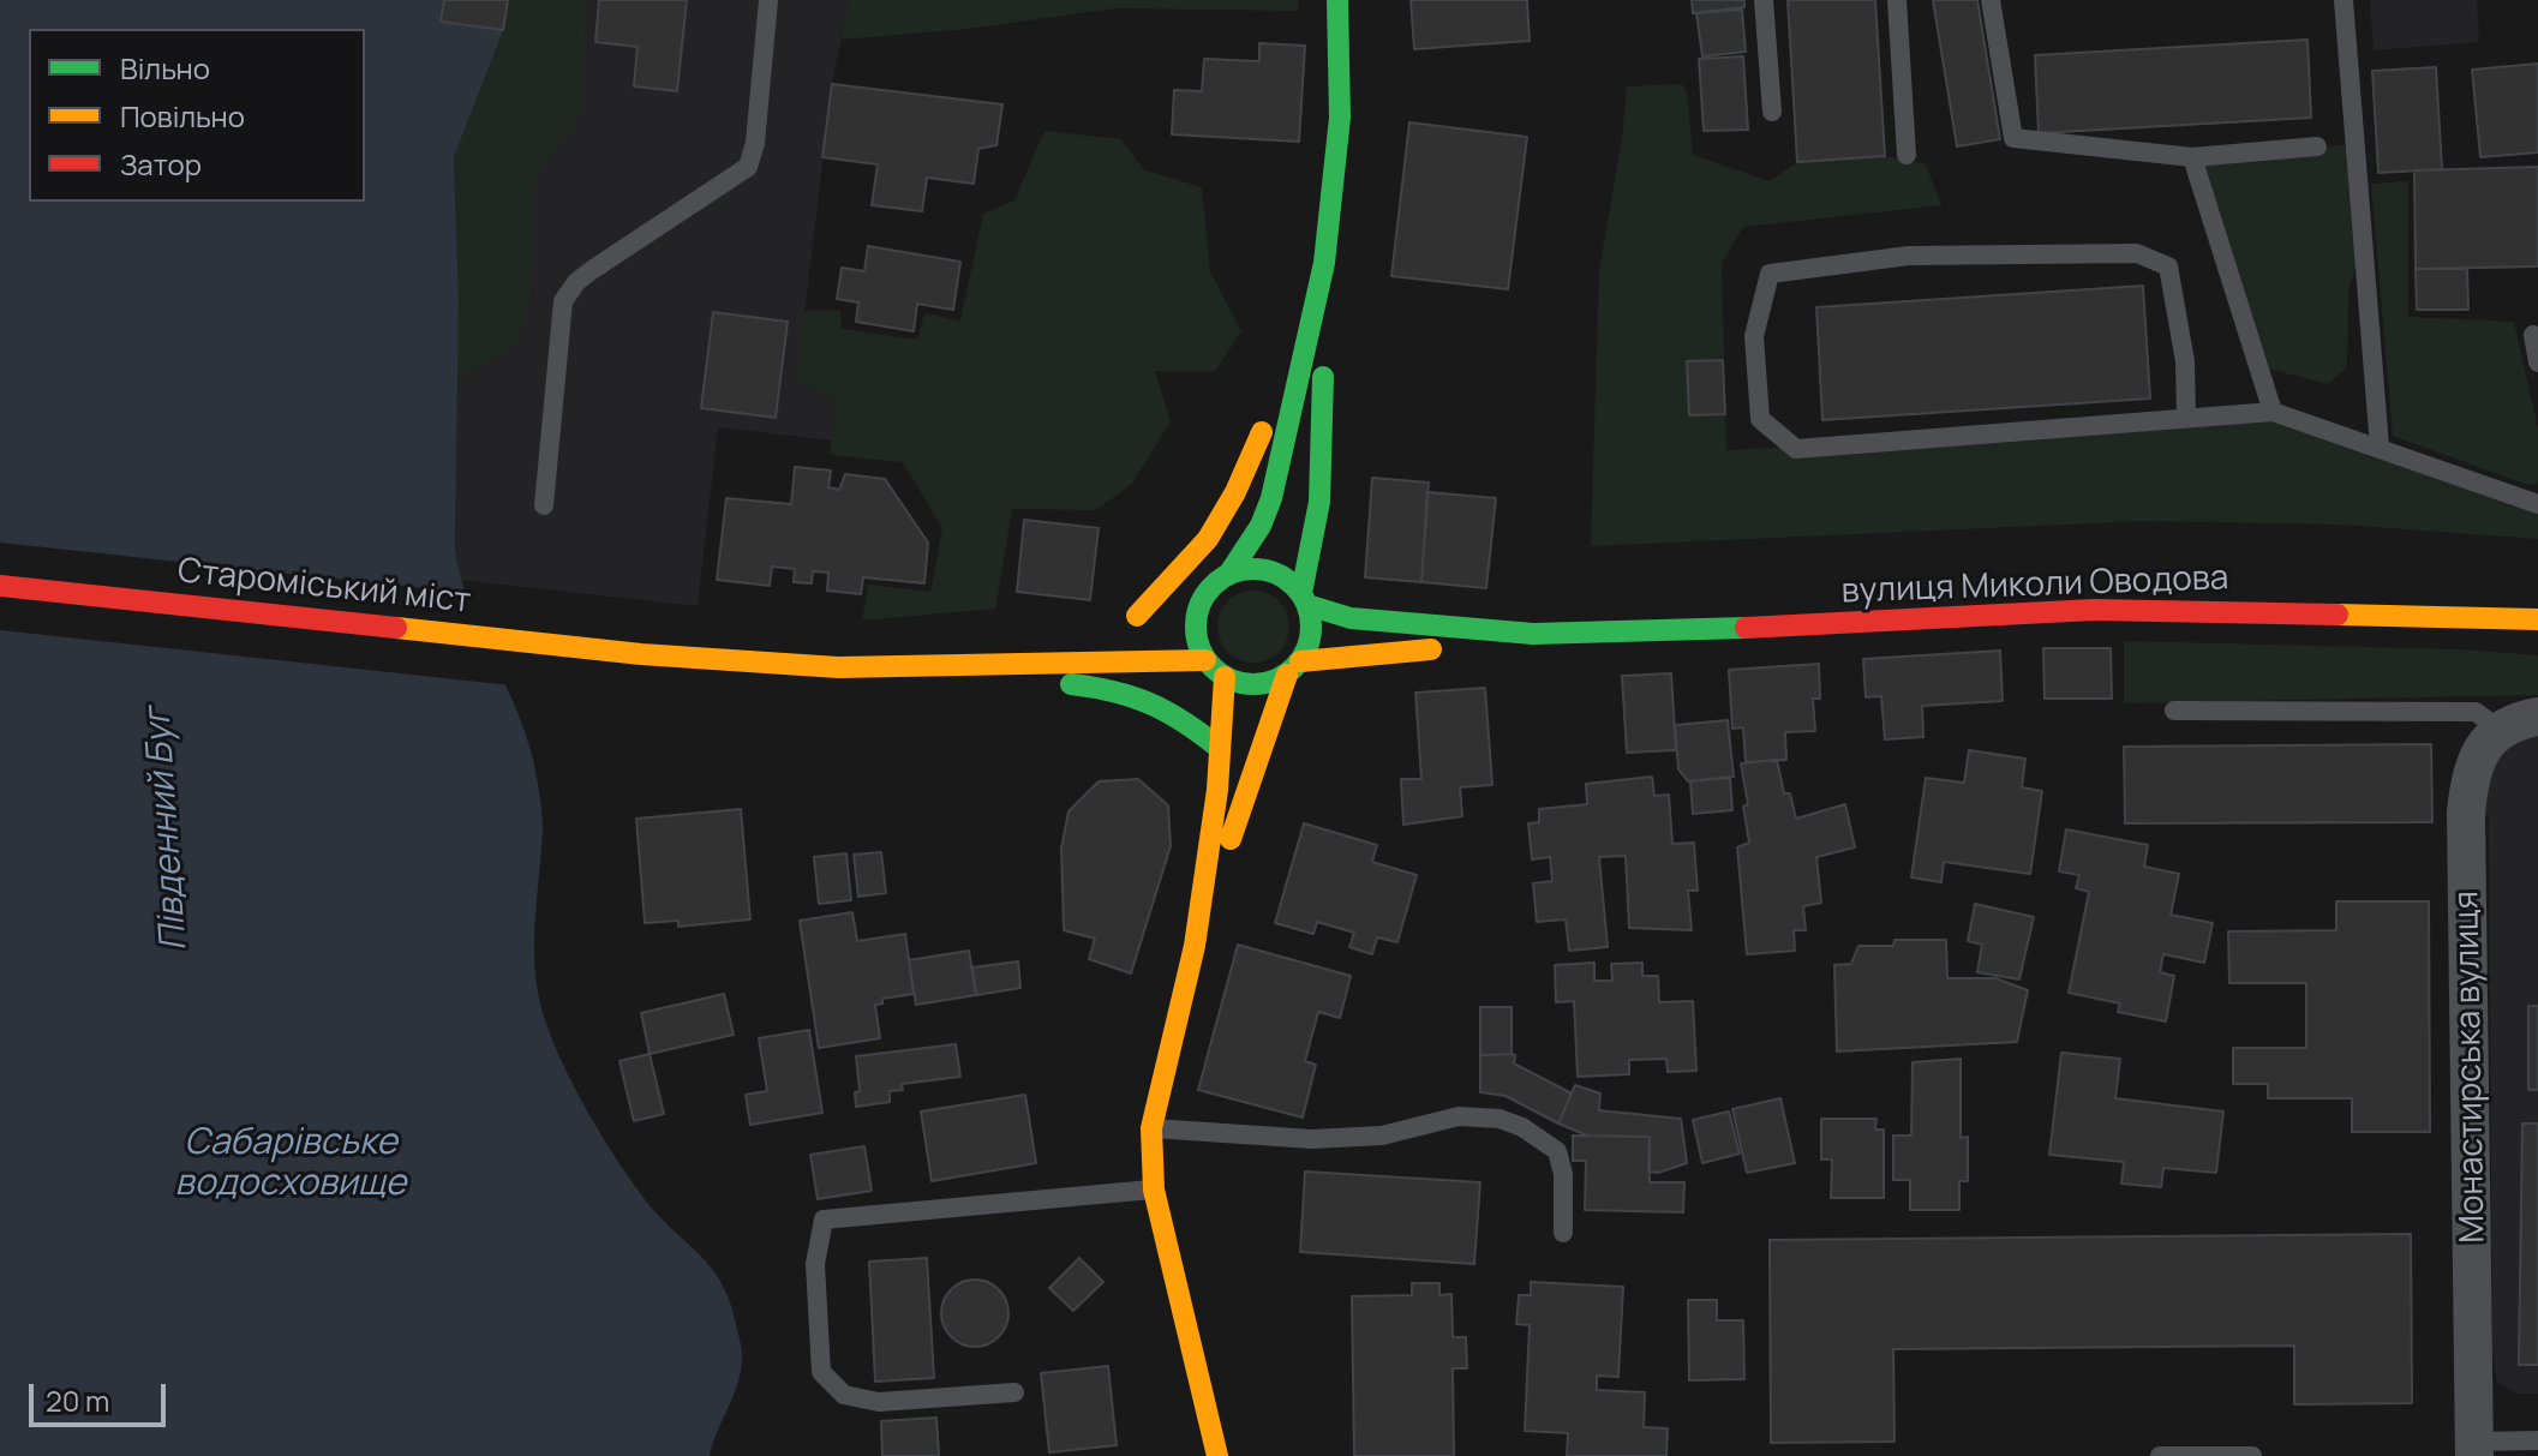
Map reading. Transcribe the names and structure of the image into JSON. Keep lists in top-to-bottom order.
{
  "streets": {
    "main road": ["вулиця Миколи Оводова", "Староміський міст"],
    "street": ["Монастирська вулиця"]
  },
  "water": ["Південний Буг", "Сабарівське водосховище"],
  "legend": ["Вільно", "Повільно", "Затор"],
  "scale_bar": "20 m"
}
